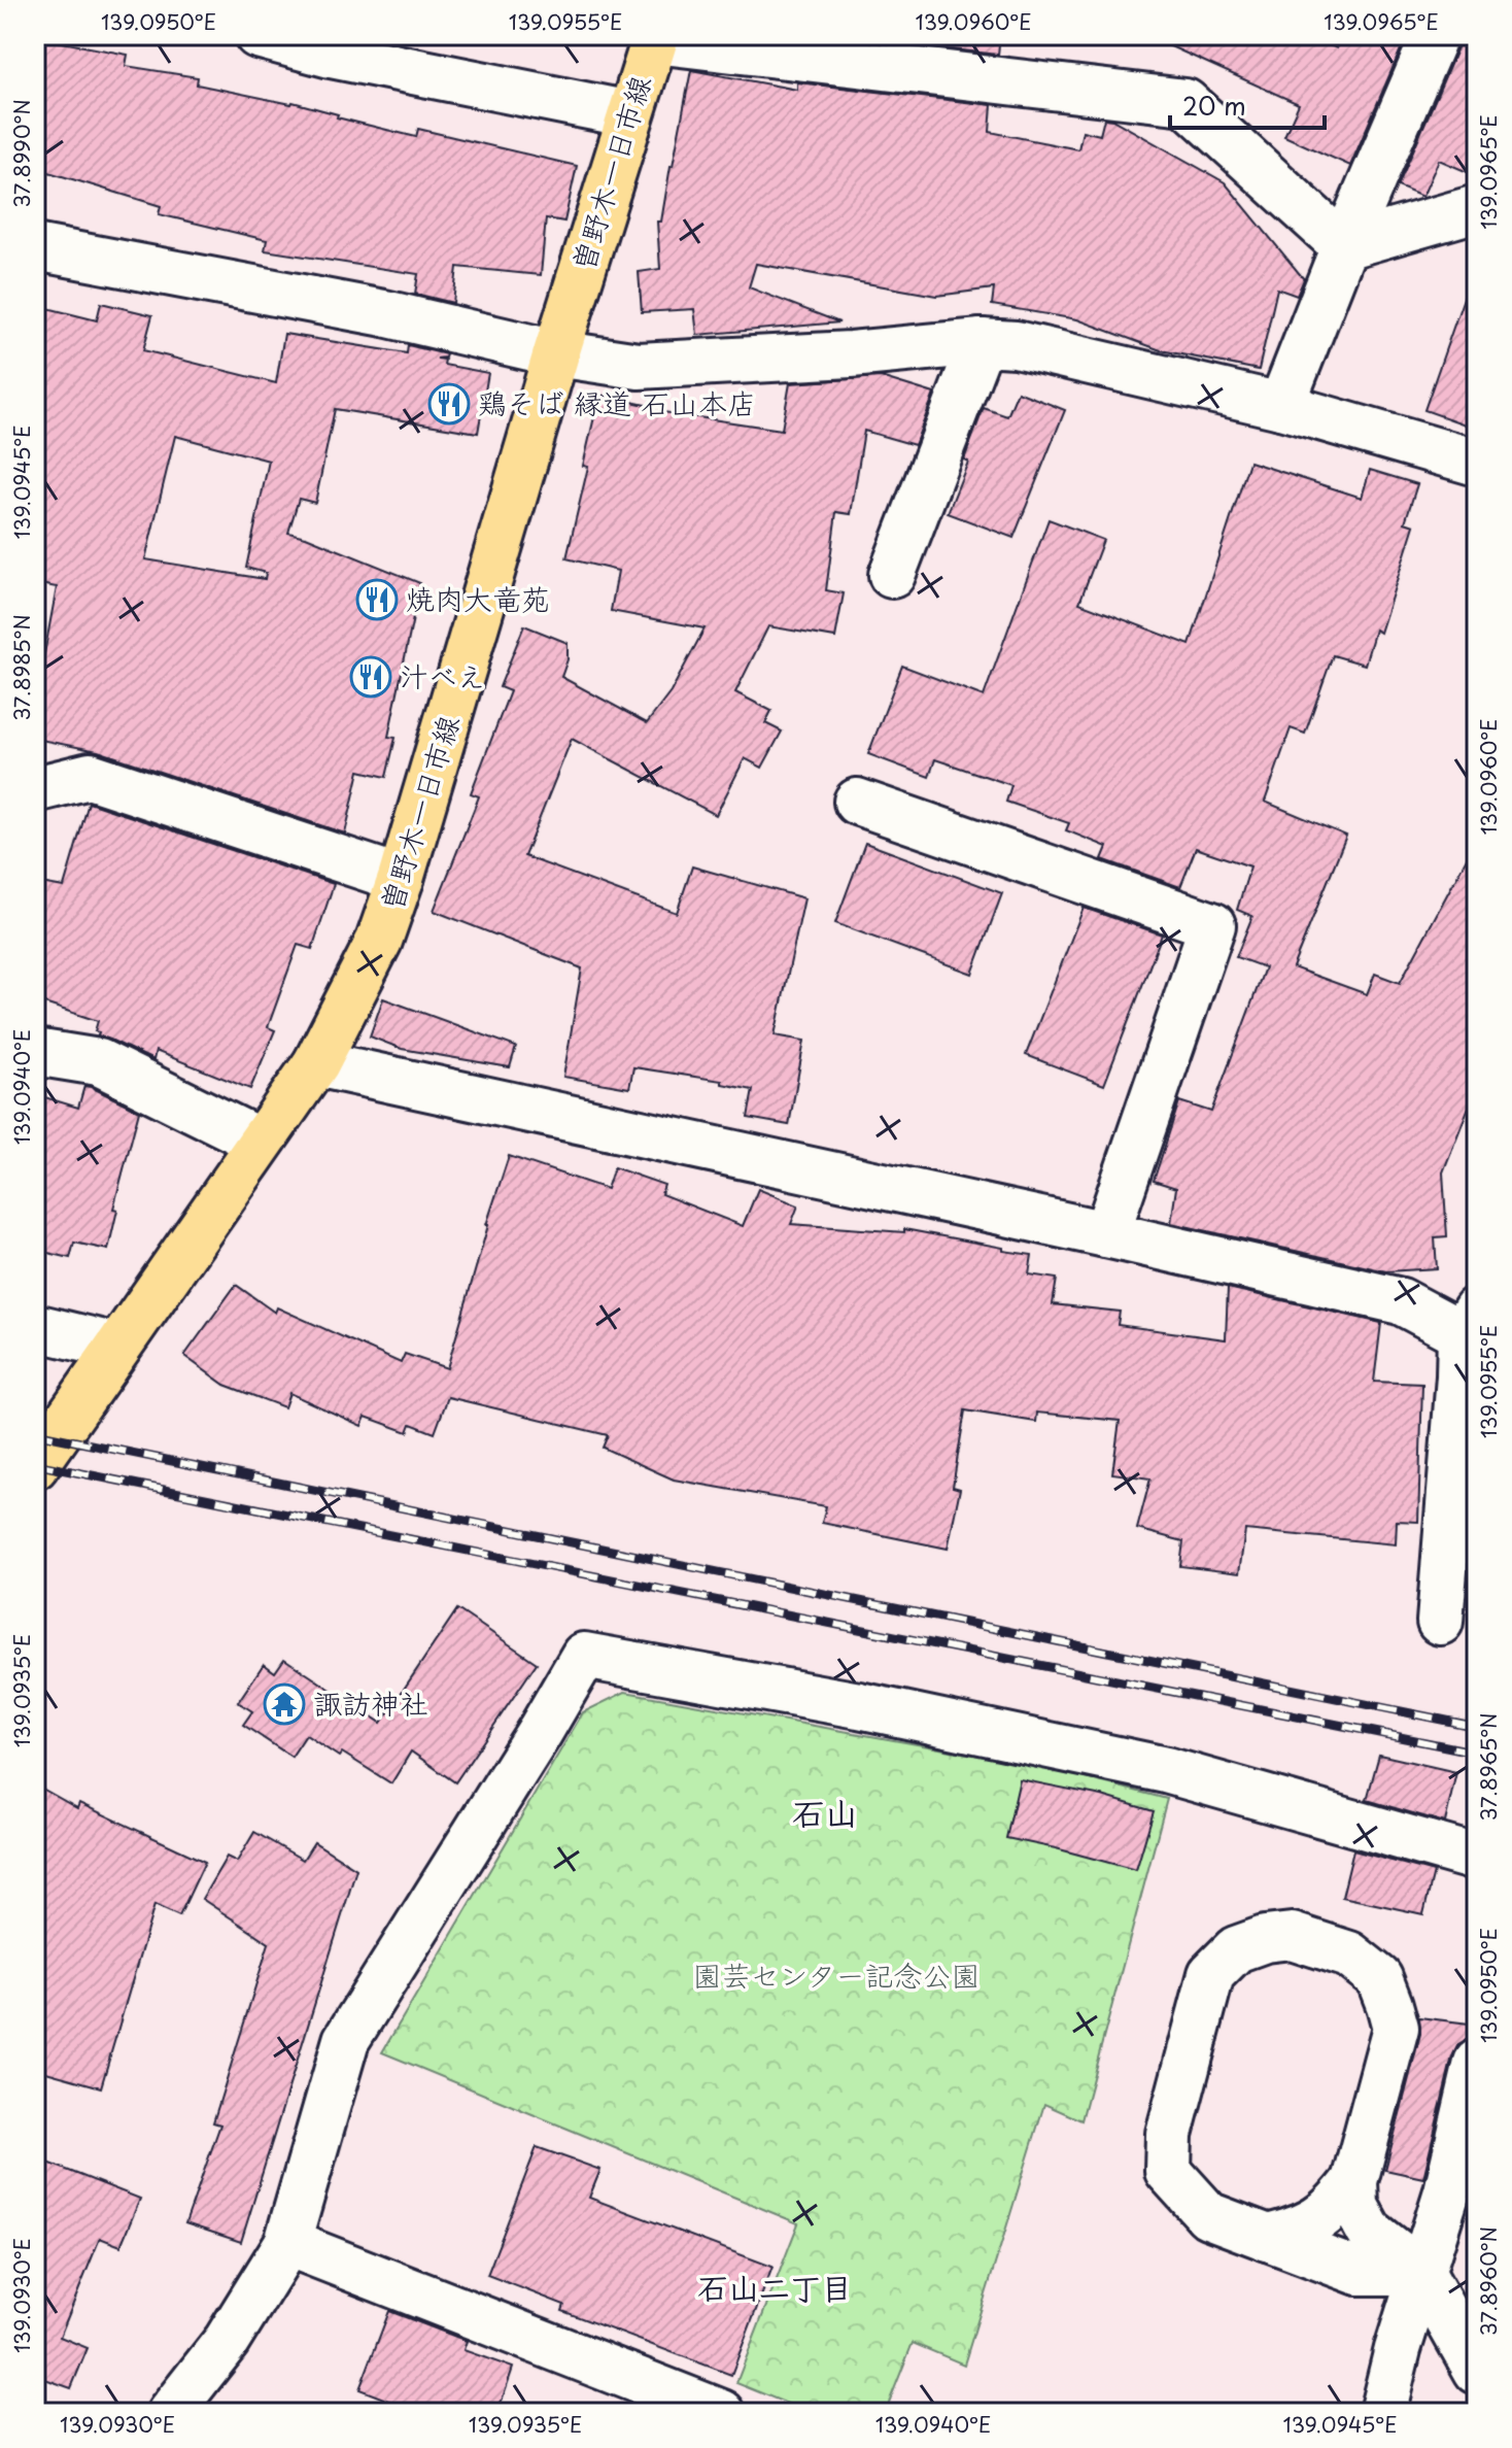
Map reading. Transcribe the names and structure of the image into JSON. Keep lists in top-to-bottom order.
{
  "streets": {
    "main road": ["曽野木一日市線"]
  },
  "districts": ["石山", "石山二丁目"],
  "parks": ["園芸センター記念公園"],
  "places": {
    "restaurant": ["鶏そば 縁道 石山本店", "焼肉大竜苑", "汁べえ"],
    "temple": ["諏訪神社"]
  },
  "scale_bar": "20 m",
  "coordinates": [
    "139.0950°E",
    "139.0955°E",
    "139.0960°E",
    "139.0965°E",
    "37.8990°N",
    "139.0945°E",
    "37.8985°N",
    "139.0940°E",
    "139.0935°E",
    "37.8965°N",
    "37.8960°N",
    "139.0930°E"
  ]
}
